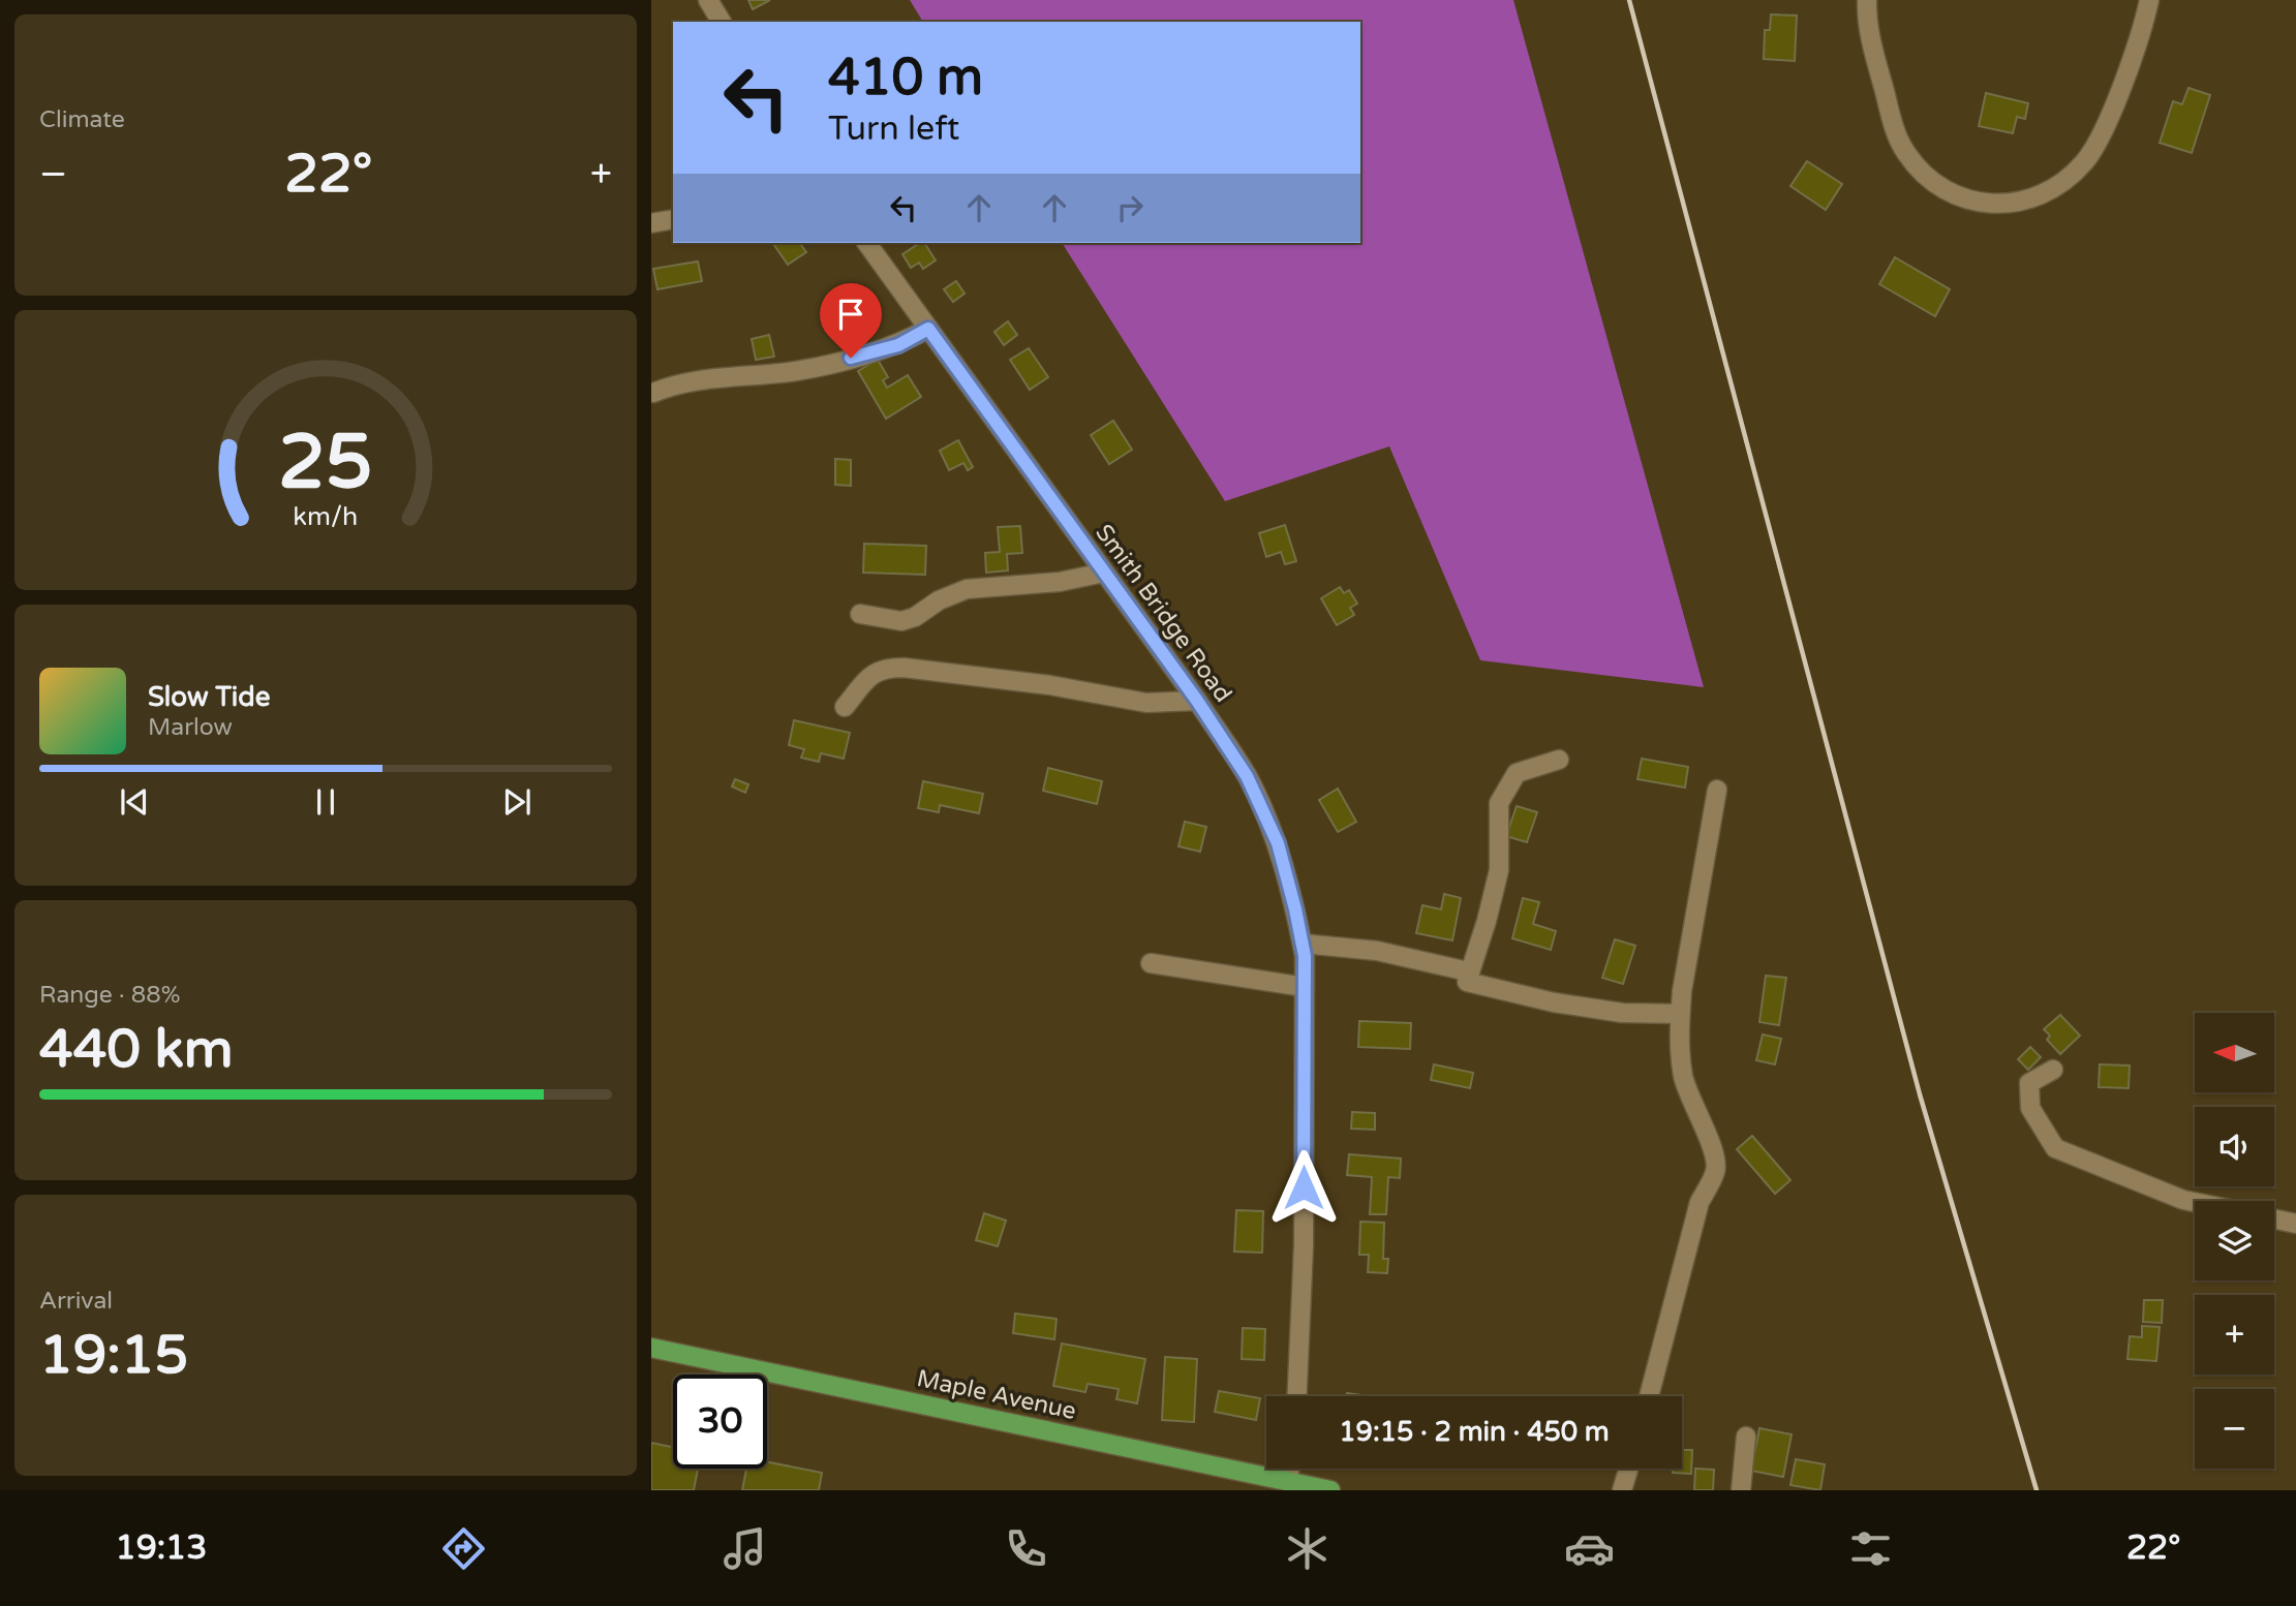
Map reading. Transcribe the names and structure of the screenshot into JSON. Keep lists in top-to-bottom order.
{
  "streets": {
    "main road": ["Maple Avenue"],
    "street": ["Smith Bridge Road"]
  },
  "north": "left",
  "page": {
    "tile": [
      "Climate",
      ["Range · 88%", "440 km"],
      ["Arrival", "19:15"]
    ],
    "turn": ["410 m", "Turn left"],
    "heat": ["−", "22°", "+"],
    "song": ["Slow Tide", "Marlow"],
    "map_buttons": ["+", "−"],
    "limit": "30",
    "trip": "19:15 · 2 min · 450 m",
    "tabs": ["19:13", "22°"],
    "gauge": ["25", "km/h"]
  }
}
